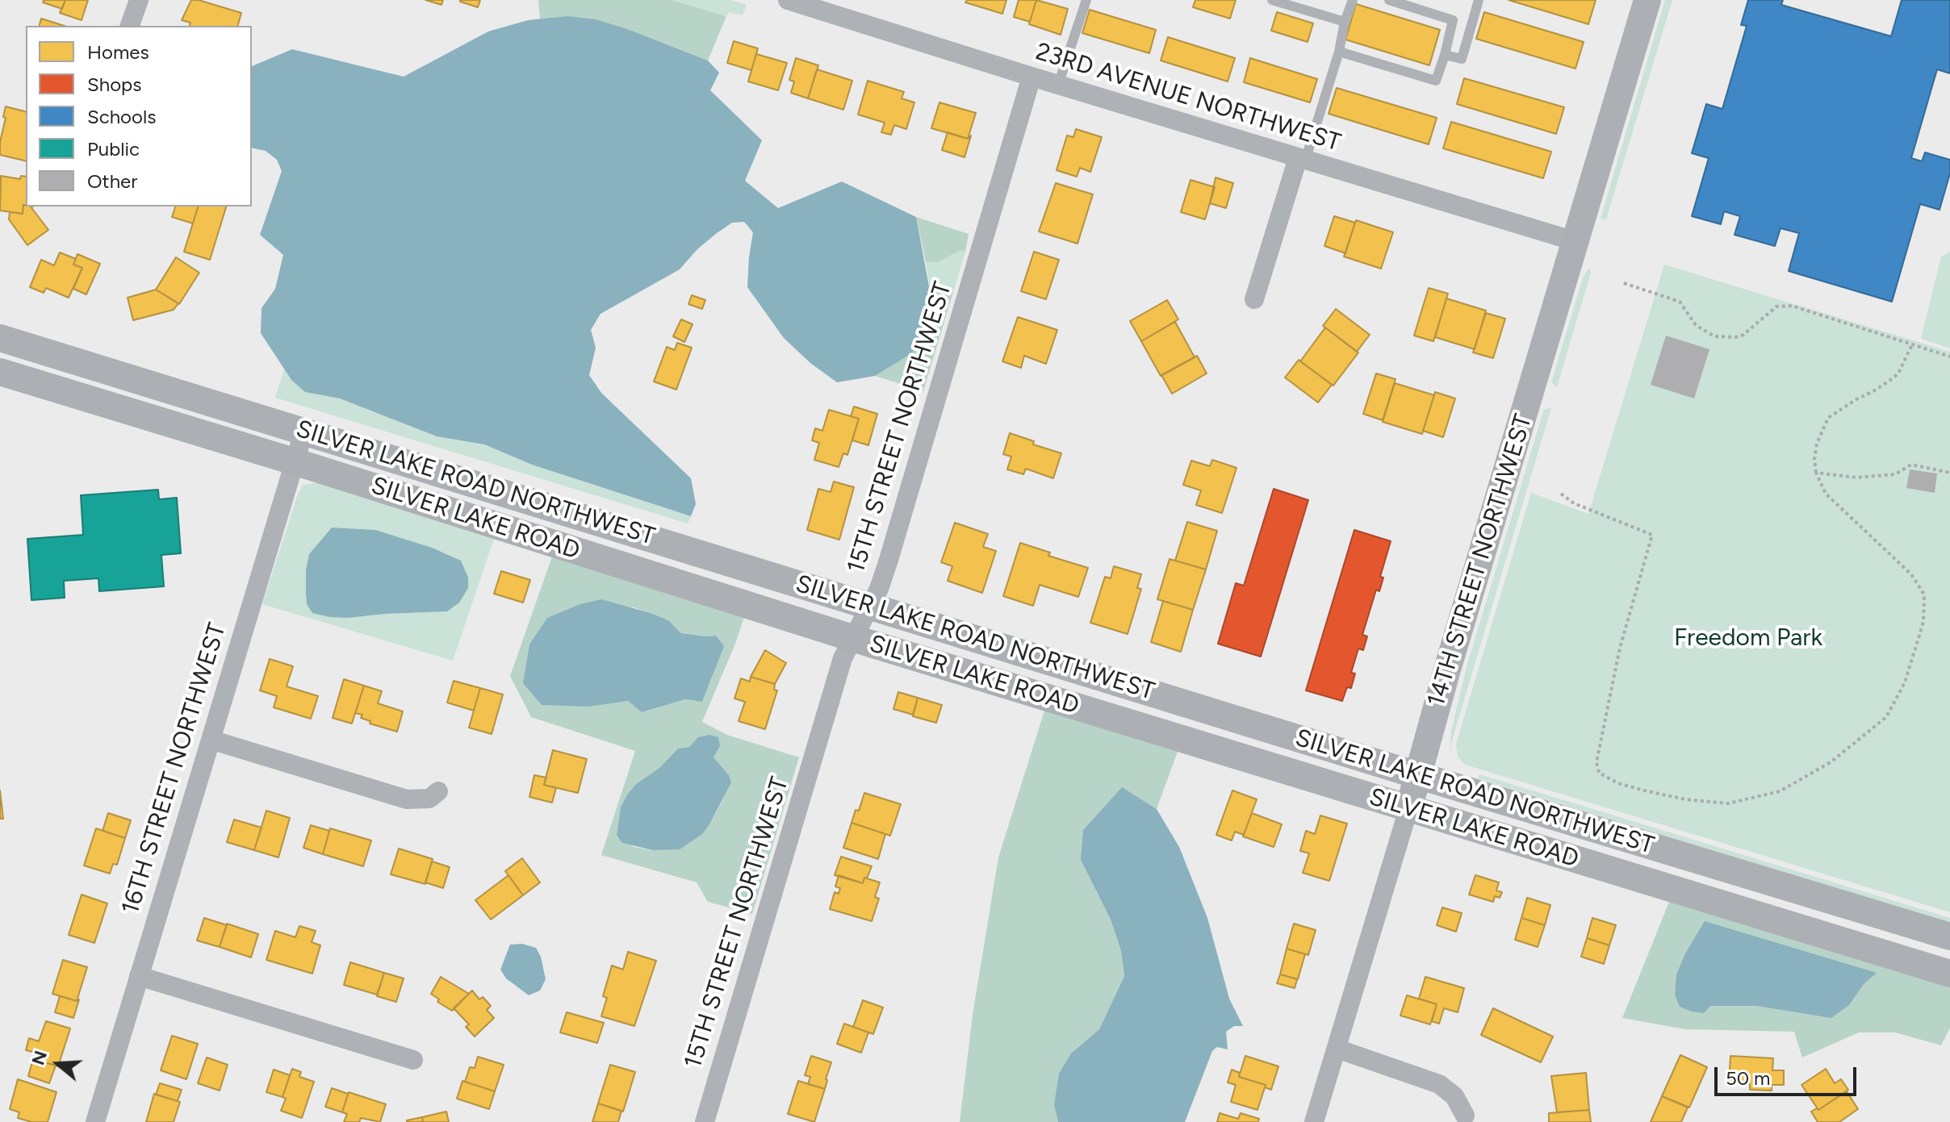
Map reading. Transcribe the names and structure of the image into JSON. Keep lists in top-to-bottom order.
{
  "streets": {
    "main road": ["SILVER LAKE ROAD NORTHWEST", "SILVER LAKE ROAD", "14TH STREET NORTHWEST"],
    "street": ["23RD AVENUE NORTHWEST", "15TH STREET NORTHWEST", "16TH STREET NORTHWEST"]
  },
  "crossings": [
    ["23RD AVENUE NORTHWEST", "15TH STREET NORTHWEST"],
    ["23RD AVENUE NORTHWEST", "14TH STREET NORTHWEST"],
    ["15TH STREET NORTHWEST", "SILVER LAKE ROAD NORTHWEST"],
    ["15TH STREET NORTHWEST", "SILVER LAKE ROAD"],
    ["SILVER LAKE ROAD NORTHWEST", "14TH STREET NORTHWEST"],
    ["SILVER LAKE ROAD NORTHWEST", "16TH STREET NORTHWEST"],
    ["SILVER LAKE ROAD", "14TH STREET NORTHWEST"],
    ["SILVER LAKE ROAD", "16TH STREET NORTHWEST"]
  ],
  "parks": ["Freedom Park"],
  "legend": [
    "Homes",
    "Shops",
    "Schools",
    "Public",
    "Other"
  ],
  "scale_bar": "50 m",
  "north": "left"
}
